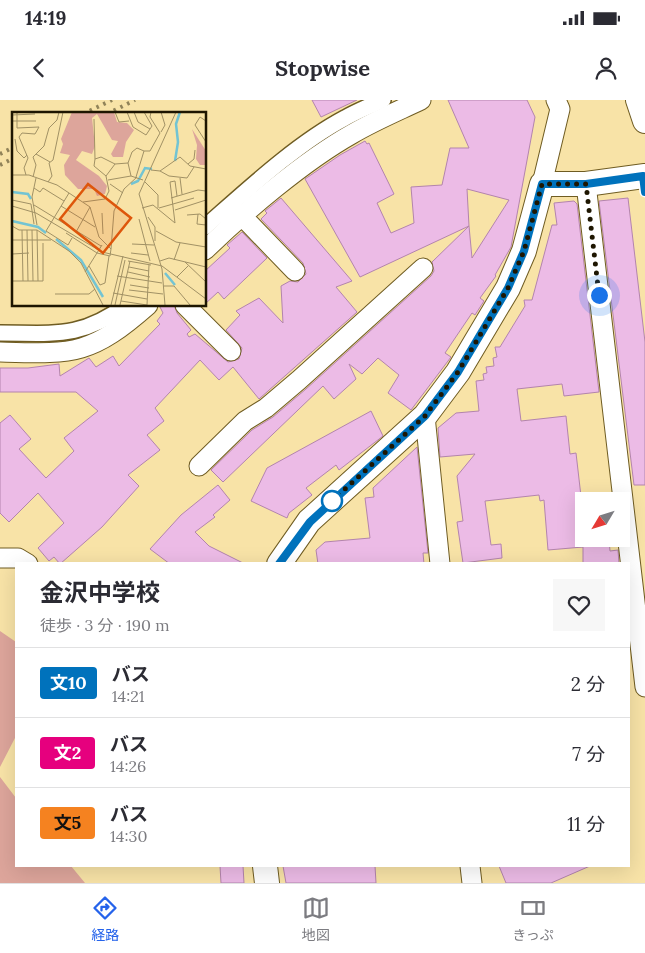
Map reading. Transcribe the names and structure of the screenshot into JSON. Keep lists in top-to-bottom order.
{
  "lines": ["bus line 文10"],
  "north": "bottom left",
  "page": {
    "status": "14:19",
    "header": "Stopwise",
    "heading": ["金沢中学校", "徒歩 · 3 分 · 190 m"],
    "list": [
      {
        "mark": "文10",
        "name": "バス",
        "note": "14:21",
        "value": "2 分"
      },
      {
        "mark": "文2",
        "name": "バス",
        "note": "14:26",
        "value": "7 分"
      },
      {
        "mark": "文5",
        "name": "バス",
        "note": "14:30",
        "value": "11 分"
      }
    ],
    "tabs": ["経路", "地図", "きっぷ"]
  }
}
